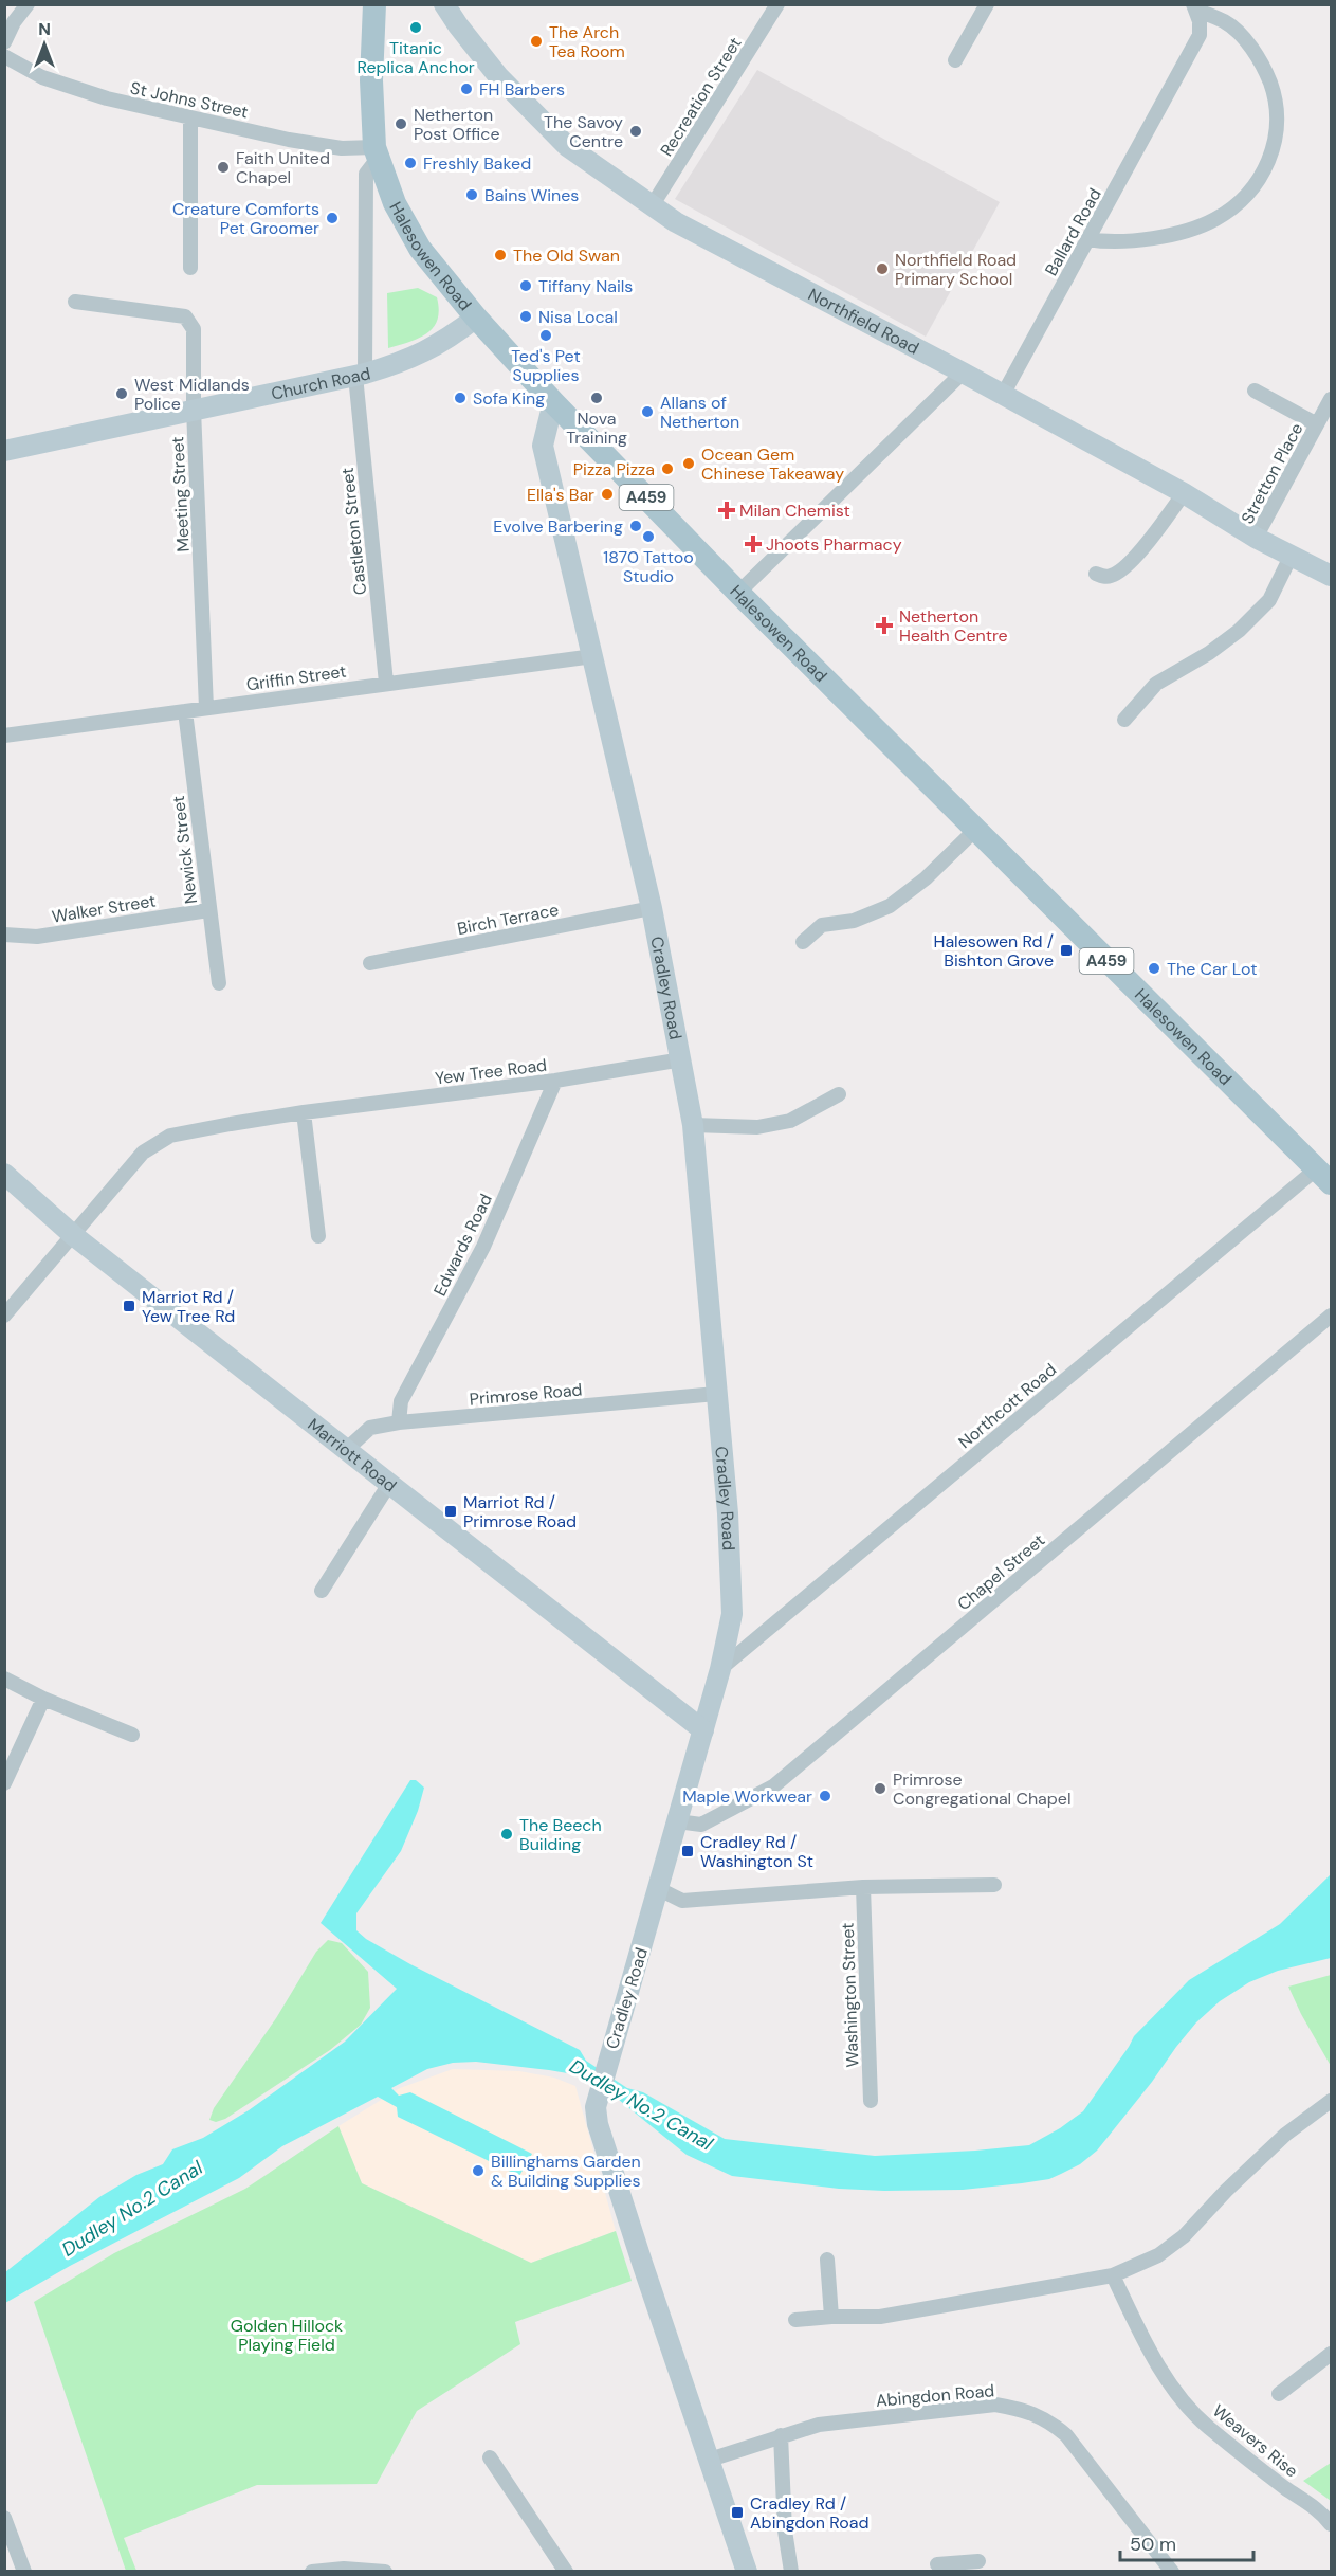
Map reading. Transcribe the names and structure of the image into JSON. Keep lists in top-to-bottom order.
{
  "streets": {
    "main road": ["Halesowen Road", "A459"],
    "street": [
      "Recreation Street",
      "St Johns Street",
      "Ballard Road",
      "Northfield Road",
      "Church Road",
      "Stretton Place",
      "Meeting Street",
      "Castleton Street",
      "Griffin Street",
      "Newick Street",
      "Walker Street",
      "Birch Terrace",
      "Cradley Road",
      "Yew Tree Road",
      "Edwards Road",
      "Primrose Road",
      "Northcott Road",
      "Marriott Road",
      "Chapel Street",
      "Washington Street",
      "Abingdon Road",
      "Weavers Rise"
    ]
  },
  "crossings": [
    ["Recreation Street", "Northfield Road"],
    ["St Johns Street", "Halesowen Road"],
    ["St Johns Street", "Castleton Street"],
    ["Ballard Road", "Northfield Road"],
    ["Halesowen Road", "Church Road"],
    ["Halesowen Road", "Castleton Street"],
    ["Halesowen Road", "Cradley Road"],
    ["Halesowen Road", "Northcott Road"],
    ["Northfield Road", "Stretton Place"],
    ["Church Road", "Meeting Street"],
    ["Church Road", "Castleton Street"],
    ["Meeting Street", "Griffin Street"],
    ["Castleton Street", "Griffin Street"],
    ["Griffin Street", "Newick Street"],
    ["Griffin Street", "Cradley Road"],
    ["Newick Street", "Walker Street"],
    ["Birch Terrace", "Cradley Road"],
    ["Cradley Road", "Yew Tree Road"],
    ["Cradley Road", "Primrose Road"],
    ["Cradley Road", "Northcott Road"],
    ["Cradley Road", "Marriott Road"],
    ["Cradley Road", "Chapel Street"],
    ["Cradley Road", "Abingdon Road"],
    ["Yew Tree Road", "Edwards Road"],
    ["Yew Tree Road", "Marriott Road"],
    ["Edwards Road", "Primrose Road"],
    ["Primrose Road", "Marriott Road"]
  ],
  "water": ["Dudley No.2 Canal"],
  "parks": ["Golden Hillock Playing Field"],
  "places": {
    "other": [
      "Titanic Replica Anchor",
      "The Arch Tea Room",
      "FH Barbers",
      "Netherton Post Office",
      "The Savoy Centre",
      "Freshly Baked",
      "Faith United Chapel",
      "Bains Wines",
      "Creature Comforts Pet Groomer",
      "The Old Swan",
      "Northfield Road Primary School",
      "Tiffany Nails",
      "Nisa Local",
      "Ted's Pet Supplies",
      "West Midlands Police",
      "Sofa King",
      "Nova Training",
      "Allans of Netherton",
      "Ocean Gem Chinese Takeaway",
      "Pizza Pizza",
      "Ella's Bar",
      "Evolve Barbering",
      "1870 Tattoo Studio",
      "The Car Lot",
      "Primrose Congregational Chapel",
      "Maple Workwear",
      "The Beech Building",
      "Billinghams Garden & Building Supplies"
    ],
    "health": ["Milan Chemist", "Jhoots Pharmacy", "Netherton Health Centre"],
    "transit": [
      "Halesowen Rd / Bishton Grove",
      "Marriot Rd / Yew Tree Rd",
      "Marriot Rd / Primrose Road",
      "Cradley Rd / Washington St",
      "Cradley Rd / Abingdon Road"
    ]
  },
  "scale_bar": "50 m",
  "north": "top"
}
